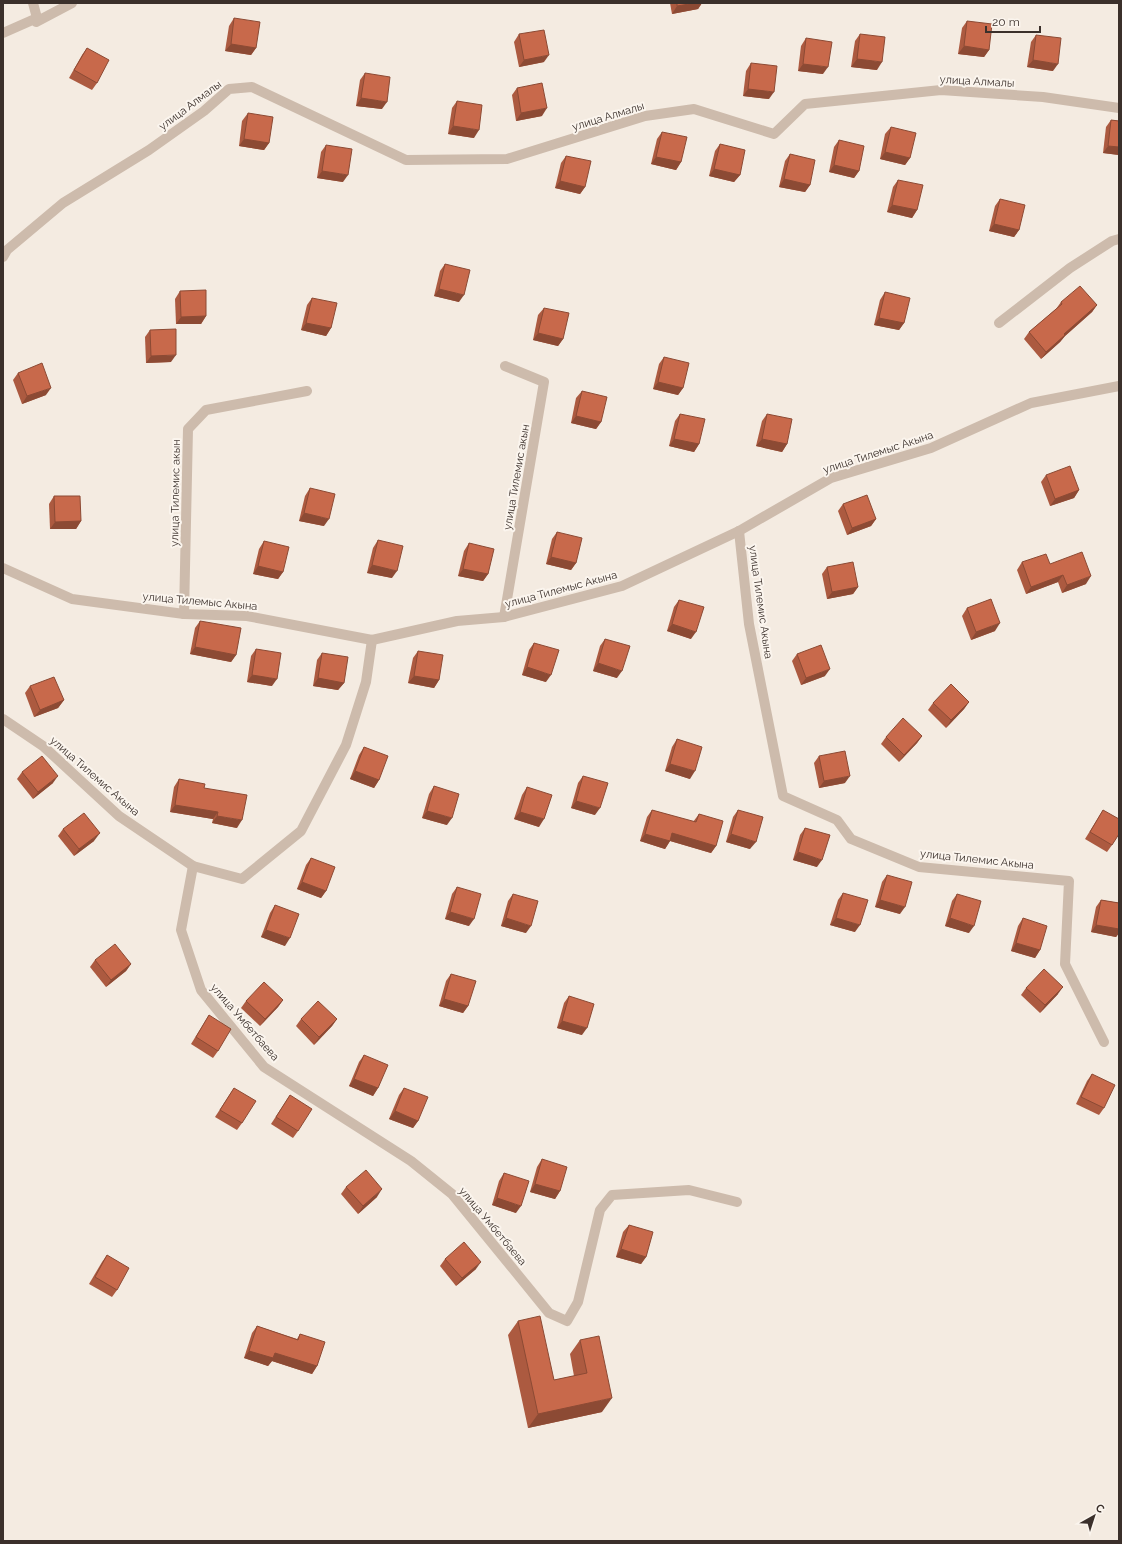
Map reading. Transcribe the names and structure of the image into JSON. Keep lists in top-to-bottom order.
{
  "streets": {
    "street": [
      "улица Алмалы",
      "улица Тилемыс Акына",
      "улица Тилемис акын",
      "улица Тилемис Акына",
      "улица Умбетбаева"
    ]
  },
  "crossings": [
    ["улица Тилемыс Акына", "улица Тилемис акын"],
    ["улица Тилемыс Акына", "улица Тилемис Акына"],
    ["улица Тилемис Акына", "улица Умбетбаева"]
  ],
  "scale_bar": "20 m",
  "north": "top right"
}
